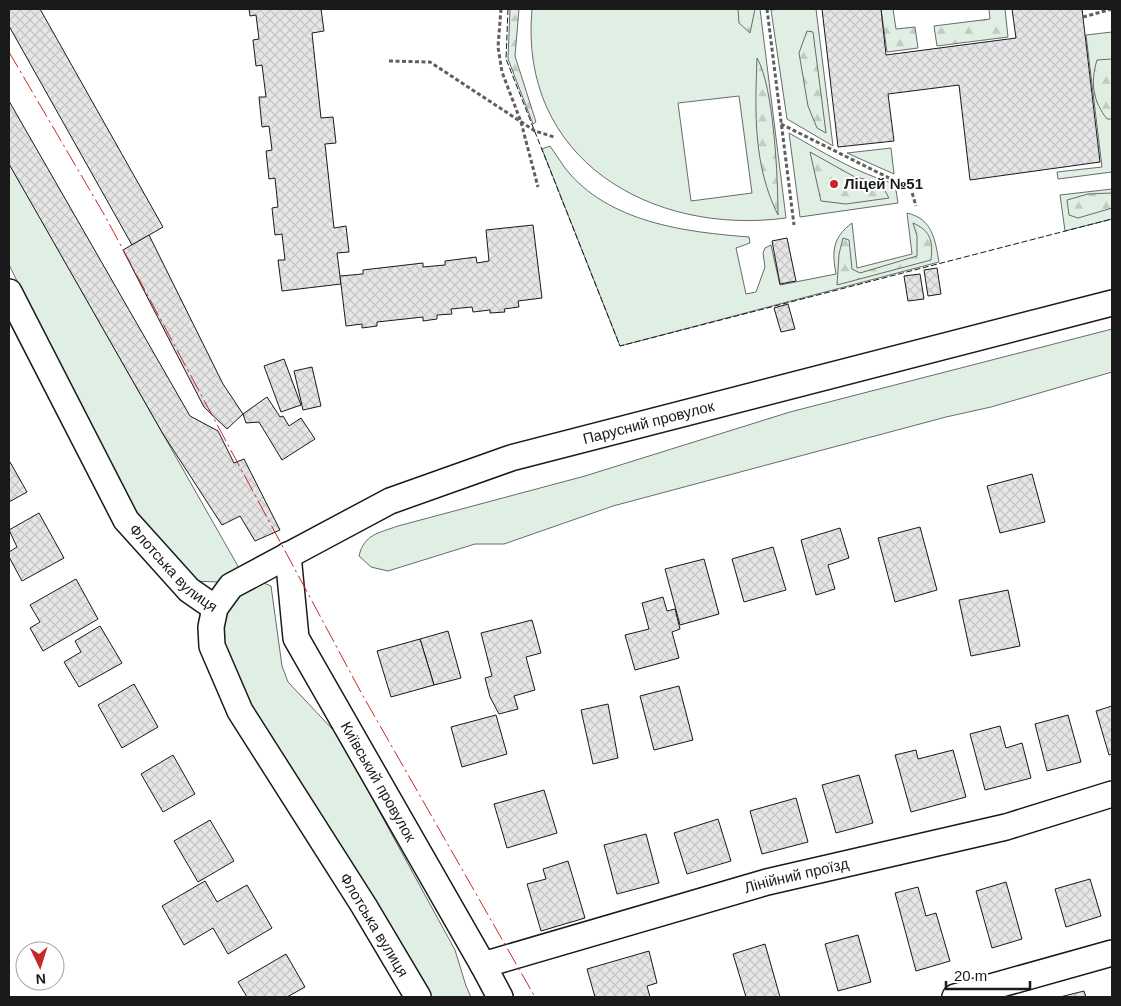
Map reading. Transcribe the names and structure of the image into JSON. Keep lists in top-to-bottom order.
{
  "streets": {
    "street": [
      "Парусний провулок",
      "Флотська вулиця",
      "Київський провулок",
      "Лінійний проїзд"
    ]
  },
  "crossings": [
    ["Парусний провулок", "Флотська вулиця"],
    ["Парусний провулок", "Київський провулок"],
    ["Київський провулок", "Лінійний проїзд"]
  ],
  "places": ["Ліцей №51"],
  "scale_bar": "20 m",
  "north": "bottom"
}
